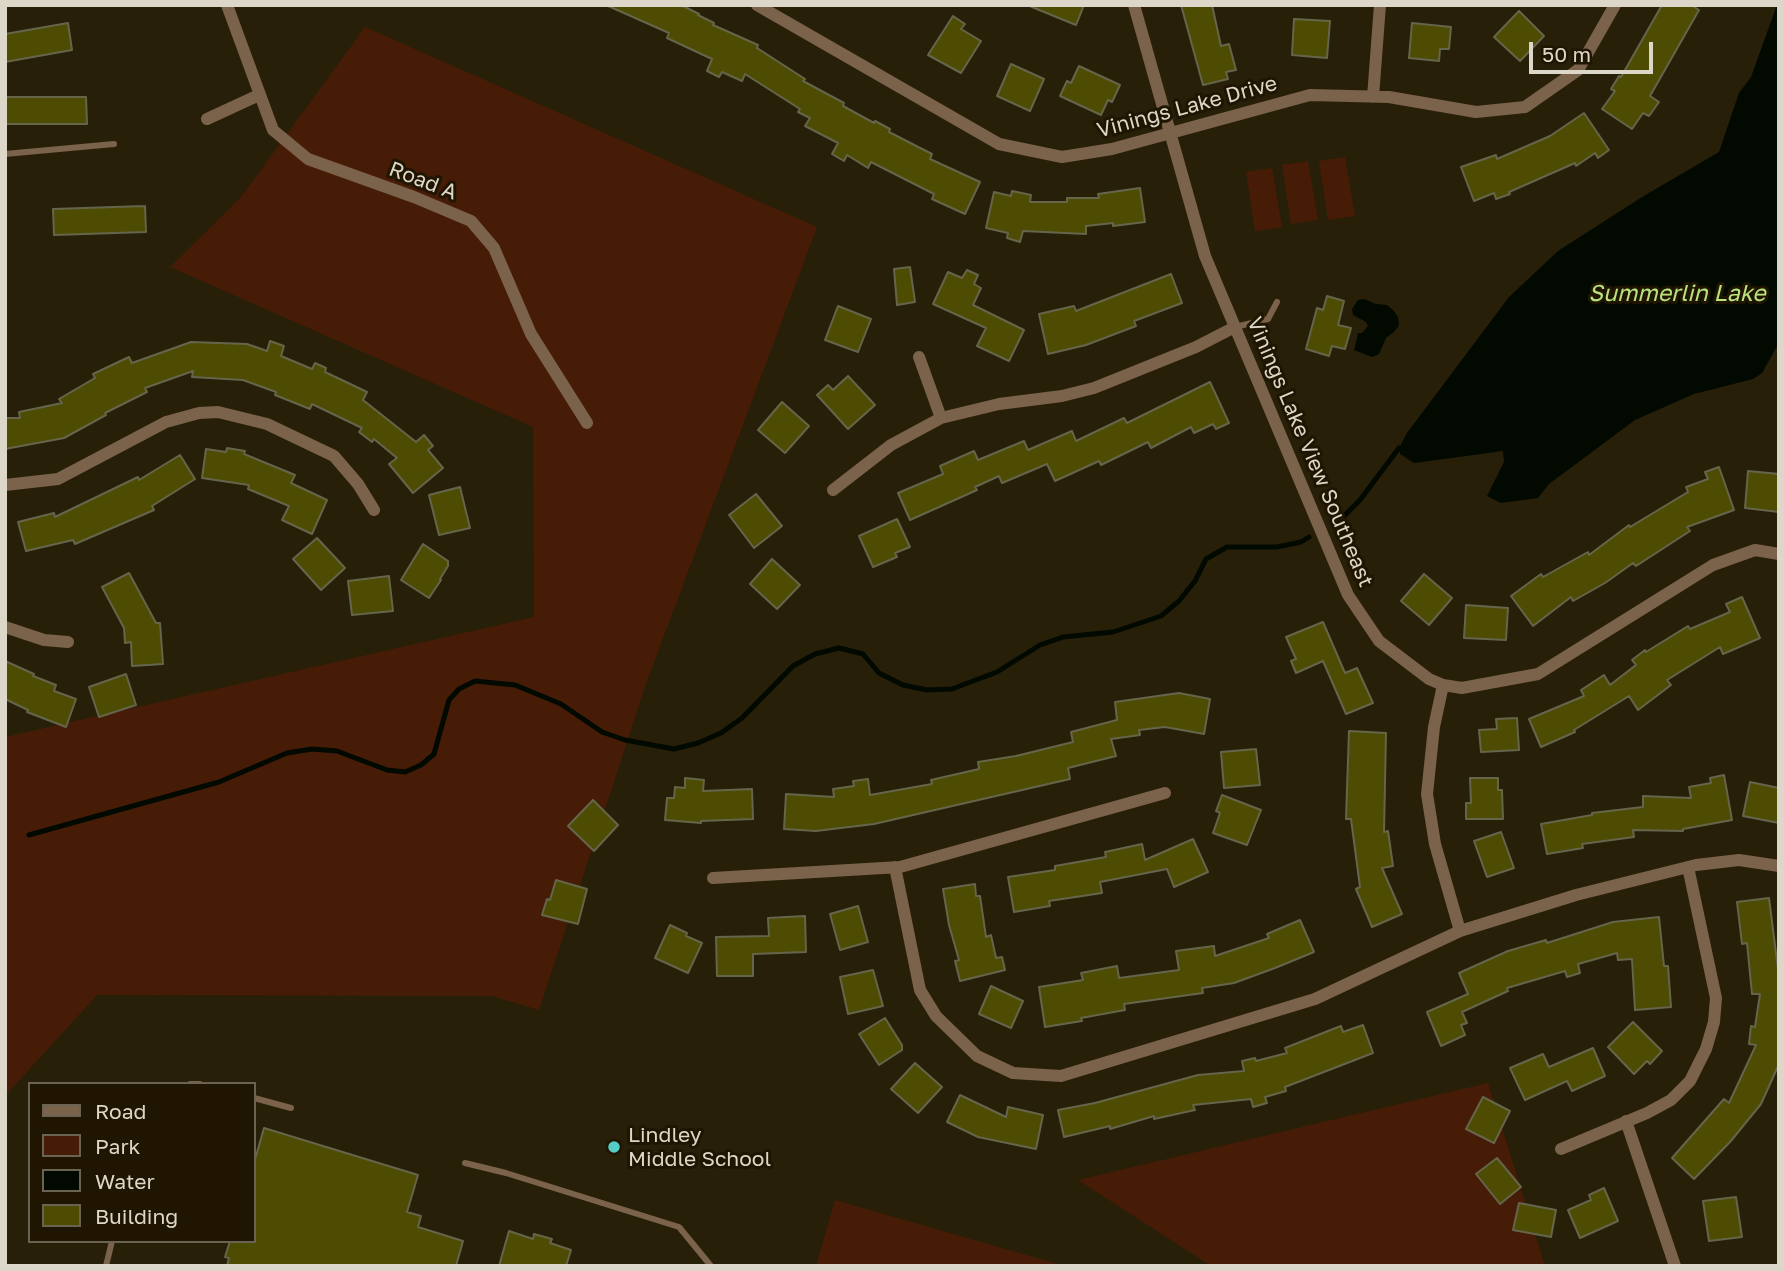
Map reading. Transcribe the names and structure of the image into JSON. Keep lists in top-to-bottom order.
{
  "streets": {
    "street": ["Vinings Lake Drive", "Road A", "Vinings Lake View Southeast"]
  },
  "crossings": [
    ["Vinings Lake Drive", "Vinings Lake View Southeast"]
  ],
  "water": ["Summerlin Lake"],
  "places": ["Lindley Middle School"],
  "legend": [
    "Road",
    "Park",
    "Water",
    "Building"
  ],
  "scale_bar": "50 m"
}
